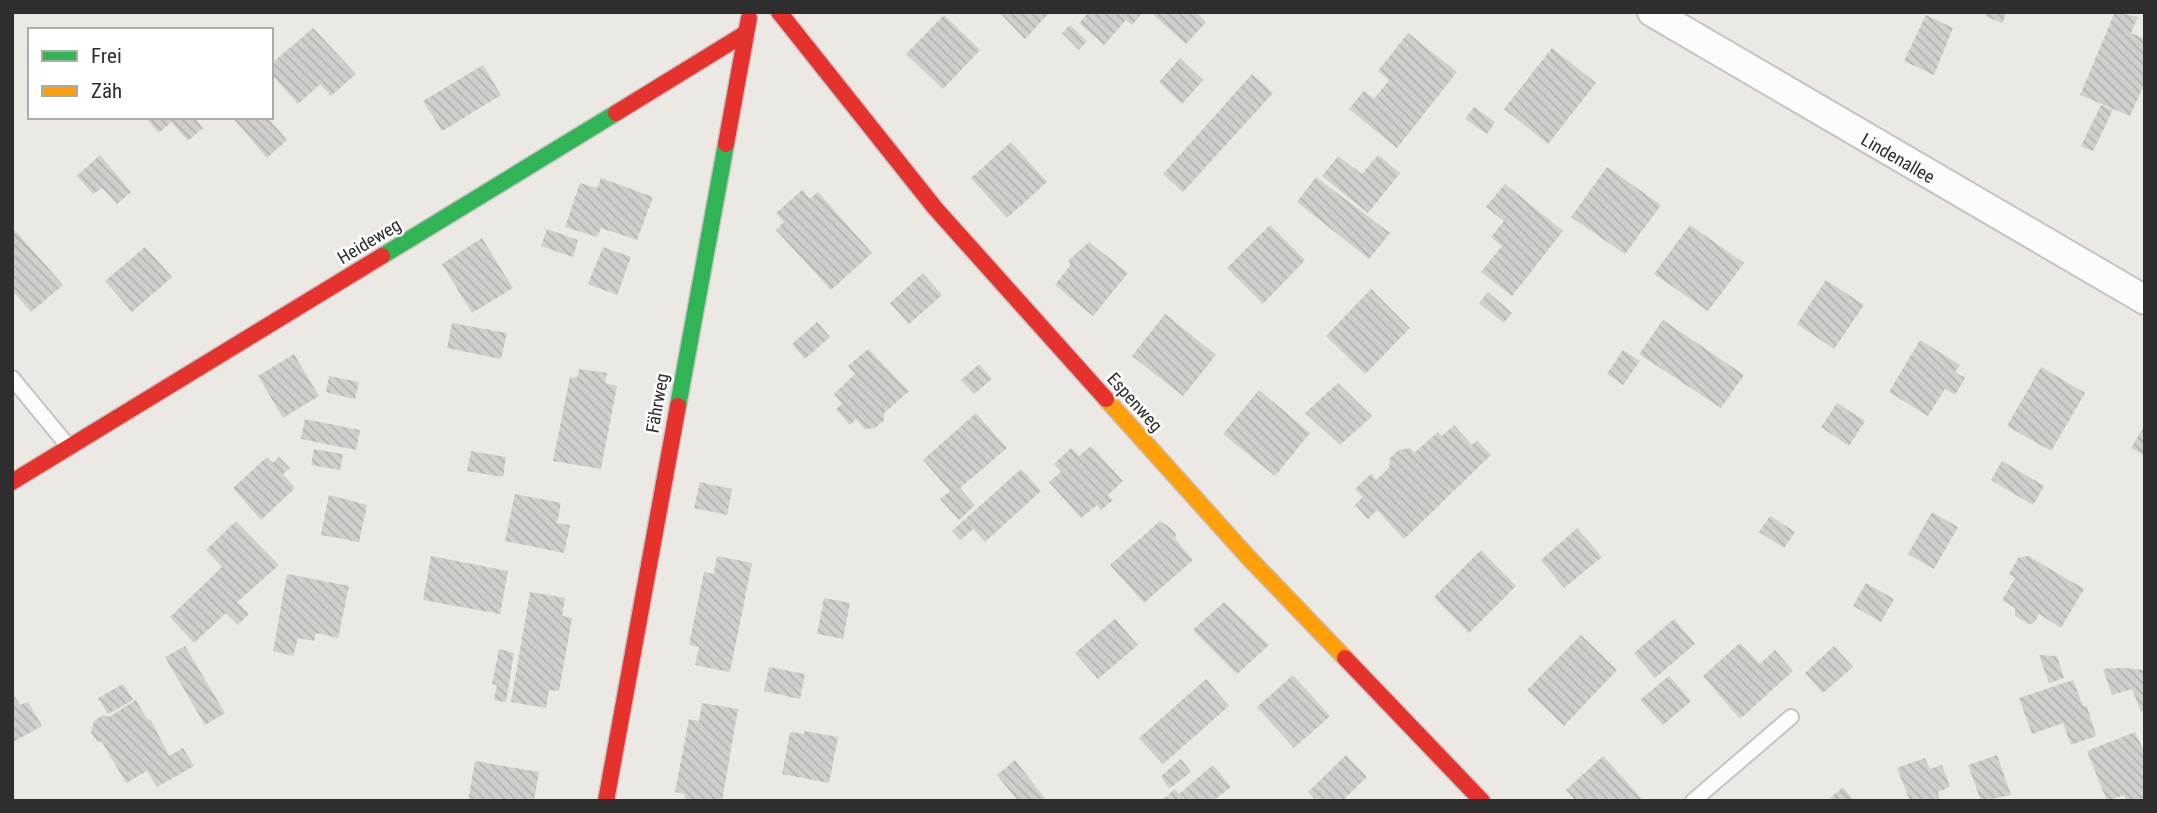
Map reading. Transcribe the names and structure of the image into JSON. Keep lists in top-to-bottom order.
{
  "streets": {
    "street": [
      "Lindenallee",
      "Heideweg",
      "Espenweg",
      "Fährweg"
    ]
  },
  "crossings": [
    ["Heideweg", "Fährweg"]
  ],
  "legend": ["Frei", "Zäh"]
}
